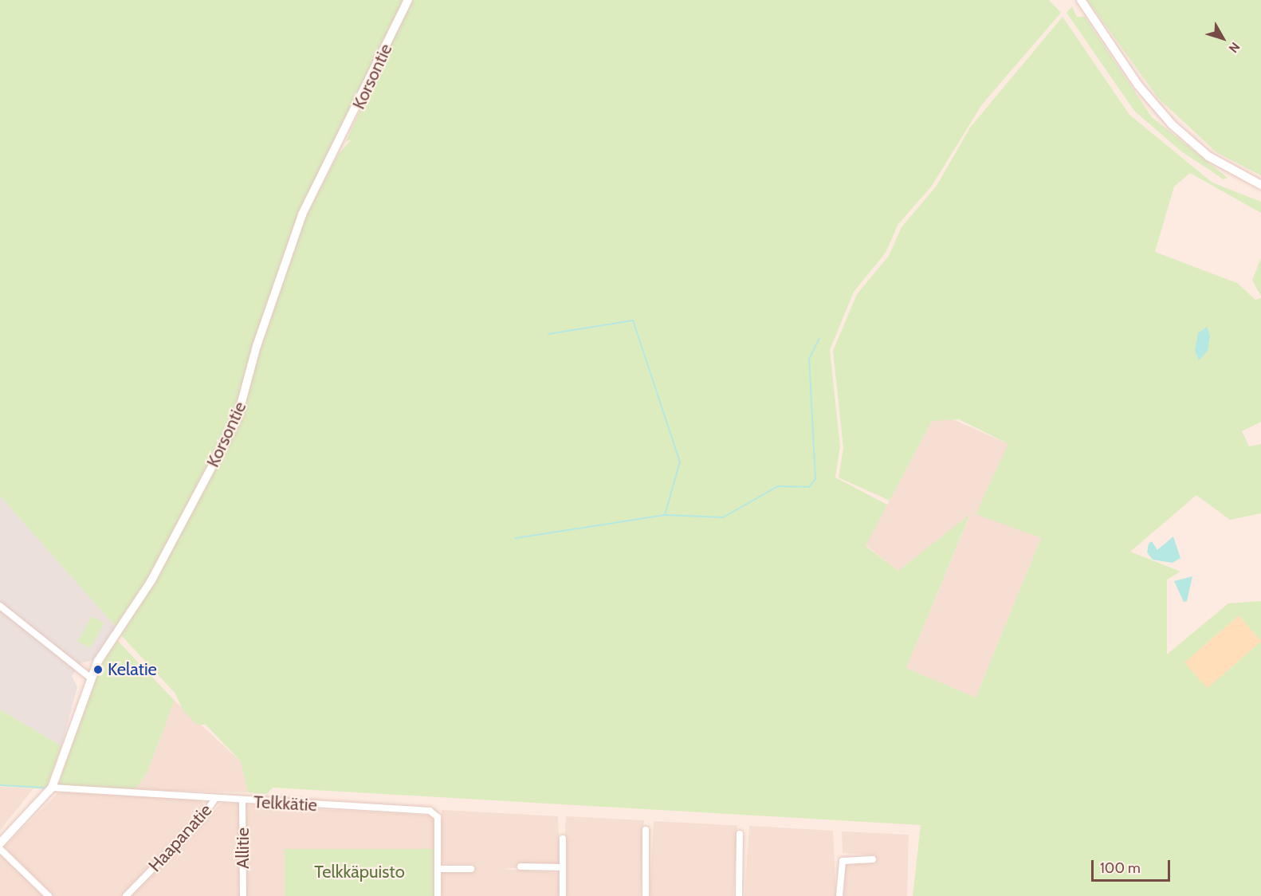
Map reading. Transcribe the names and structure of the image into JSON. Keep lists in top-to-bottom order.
{
  "streets": {
    "main road": ["Korsontie"],
    "street": ["Telkkätie", "Haapanatie", "Allitie"]
  },
  "crossings": [
    ["Korsontie", "Telkkätie"],
    ["Telkkätie", "Haapanatie"],
    ["Telkkätie", "Allitie"]
  ],
  "parks": ["Telkkäpuisto"],
  "places": ["Kelatie"],
  "scale_bar": "100 m",
  "north": "bottom right"
}
